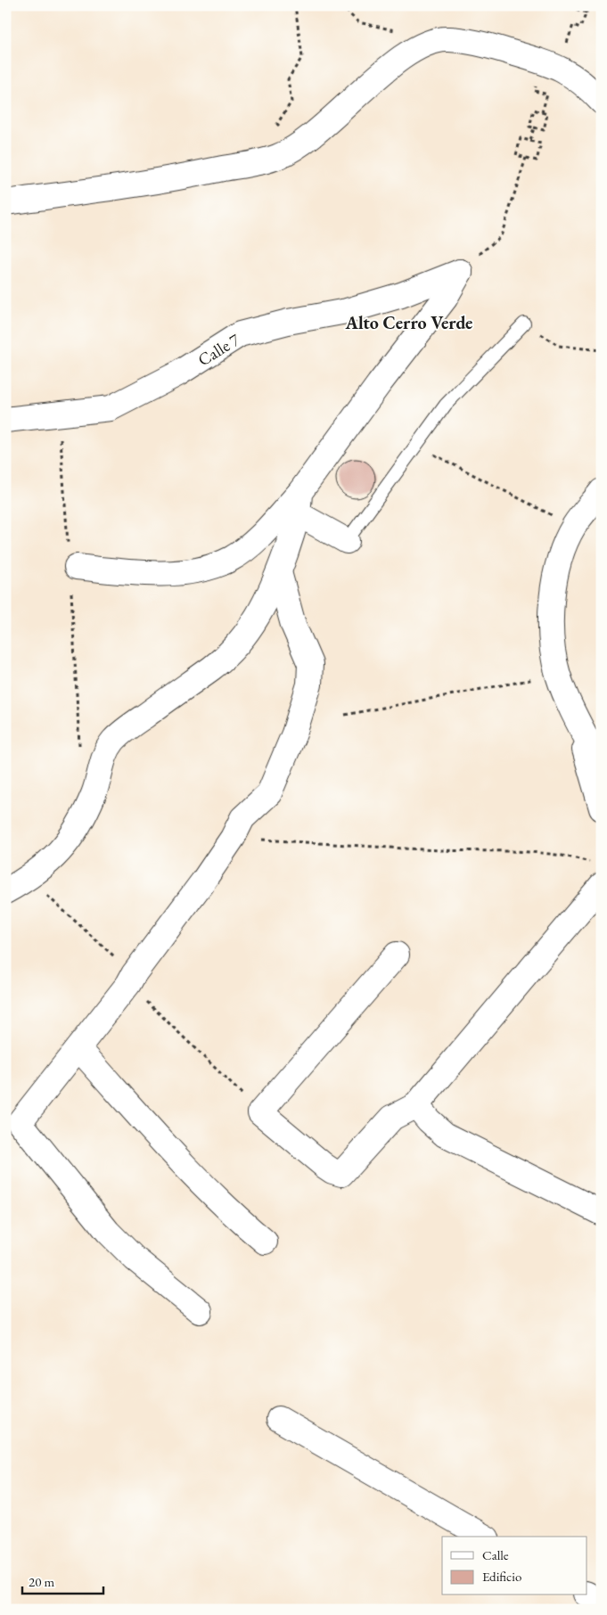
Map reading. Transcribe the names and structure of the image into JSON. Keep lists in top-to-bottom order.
{
  "streets": {
    "street": ["Calle 7"]
  },
  "districts": ["Alto Cerro Verde"],
  "legend": ["Calle", "Edificio"],
  "scale_bar": "20 m"
}
